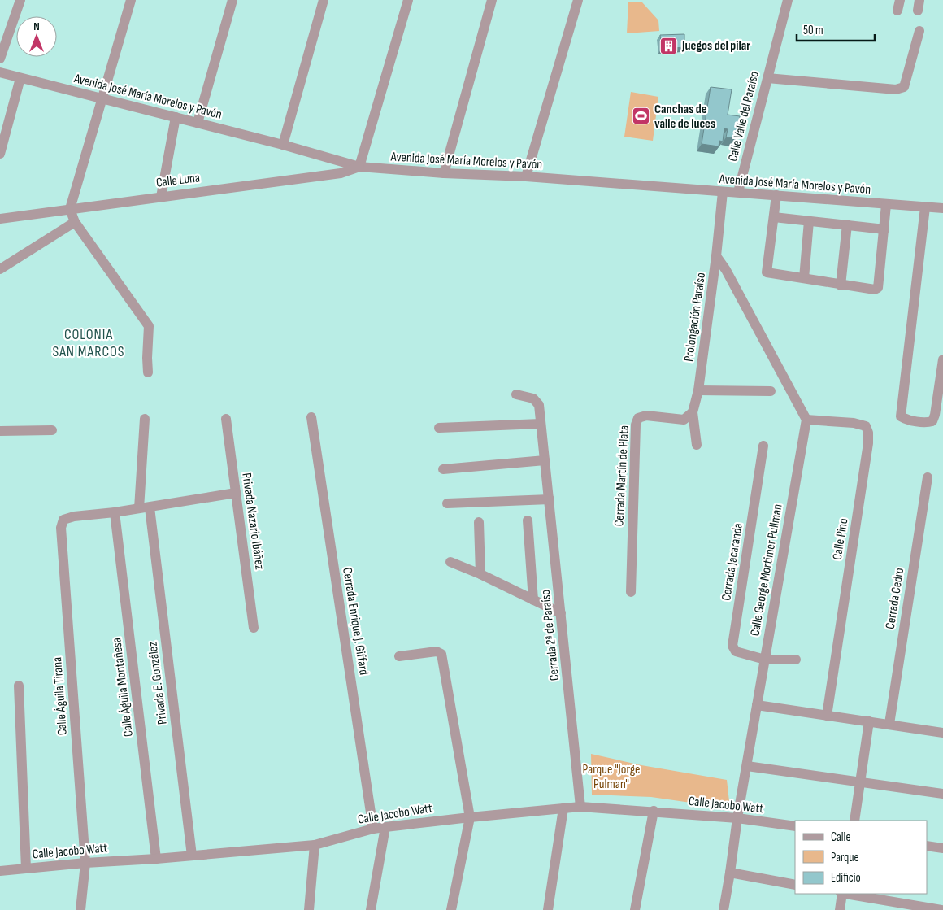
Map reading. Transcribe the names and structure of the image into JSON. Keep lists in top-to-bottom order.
{
  "streets": {
    "street": [
      "Avenida José María Morelos y Pavón",
      "Calle Valle del Paraíso",
      "Calle Luna",
      "Prolongación Paraíso",
      "Cerrada Martín de Plata",
      "Privada Nazario Ibáñez",
      "Calle Pino",
      "Cerrada Jacaranda",
      "Calle George Mortimer Pullman",
      "Cerrada Cedro",
      "Cerrada Enrique J. Giffard",
      "Cerrada 2ª de Paraíso",
      "Privada E. González",
      "Calle Águila Montañesa",
      "Calle Águila Tirana",
      "Calle Jacobo Watt"
    ]
  },
  "crossings": [
    ["Avenida José María Morelos y Pavón", "Calle Valle del Paraíso"],
    ["Avenida José María Morelos y Pavón", "Calle Luna"],
    ["Avenida José María Morelos y Pavón", "Prolongación Paraíso"],
    ["Prolongación Paraíso", "Cerrada Martín de Plata"],
    ["Calle Pino", "Calle George Mortimer Pullman"],
    ["Cerrada Jacaranda", "Calle George Mortimer Pullman"],
    ["Calle George Mortimer Pullman", "Calle Jacobo Watt"],
    ["Cerrada Enrique J. Giffard", "Calle Jacobo Watt"],
    ["Cerrada 2ª de Paraíso", "Calle Jacobo Watt"],
    ["Privada E. González", "Calle Jacobo Watt"],
    ["Calle Águila Montañesa", "Calle Águila Tirana"],
    ["Calle Águila Montañesa", "Calle Jacobo Watt"],
    ["Calle Águila Tirana", "Calle Jacobo Watt"]
  ],
  "districts": ["COLONIA SAN MARCOS"],
  "parks": ["Parque \"Jorge Pulman\""],
  "places": {
    "building": ["Juegos del pilar"],
    "sports": ["Canchas de valle de luces"]
  },
  "legend": ["Calle", "Parque", "Edificio"],
  "scale_bar": "50 m",
  "north": "top"
}
